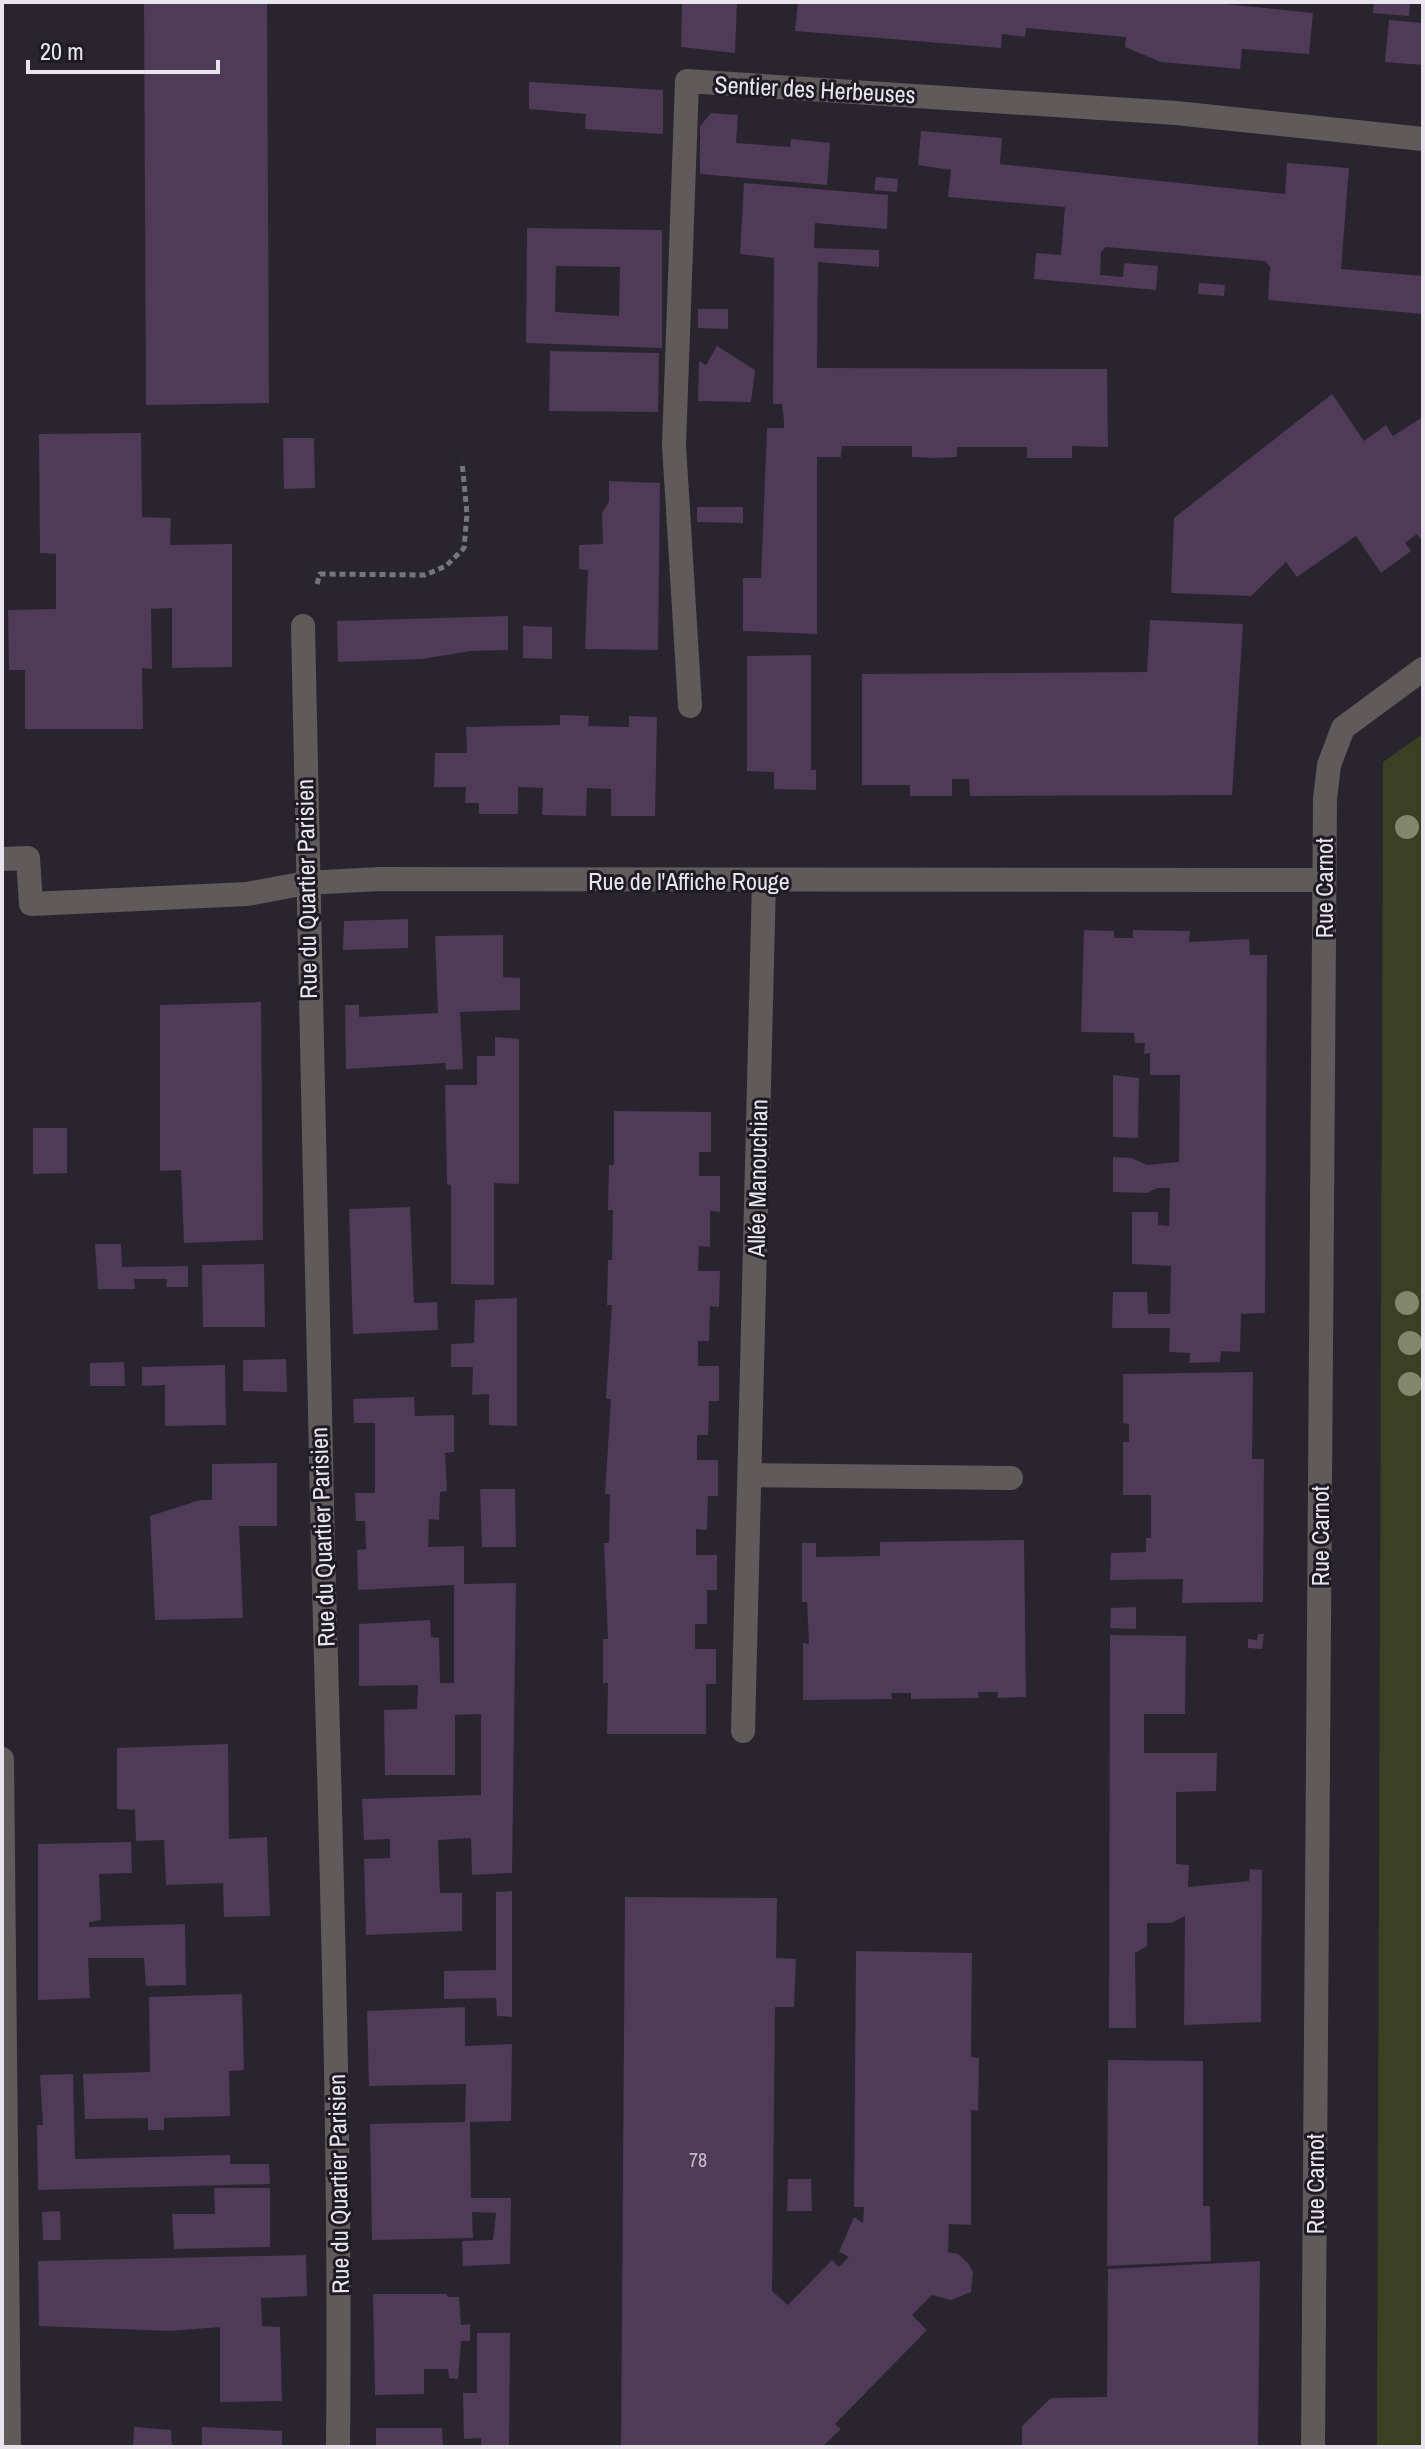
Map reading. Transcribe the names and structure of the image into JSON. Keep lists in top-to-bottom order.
{
  "streets": {
    "street": [
      "Sentier des Herbeuses",
      "Rue de l'Affiche Rouge",
      "Rue Carnot",
      "Rue du Quartier Parisien",
      "Allée Manouchian"
    ]
  },
  "crossings": [
    ["Rue de l'Affiche Rouge", "Rue Carnot"],
    ["Rue de l'Affiche Rouge", "Rue du Quartier Parisien"],
    ["Rue de l'Affiche Rouge", "Allée Manouchian"]
  ],
  "house_numbers": ["78"],
  "scale_bar": "20 m"
}
